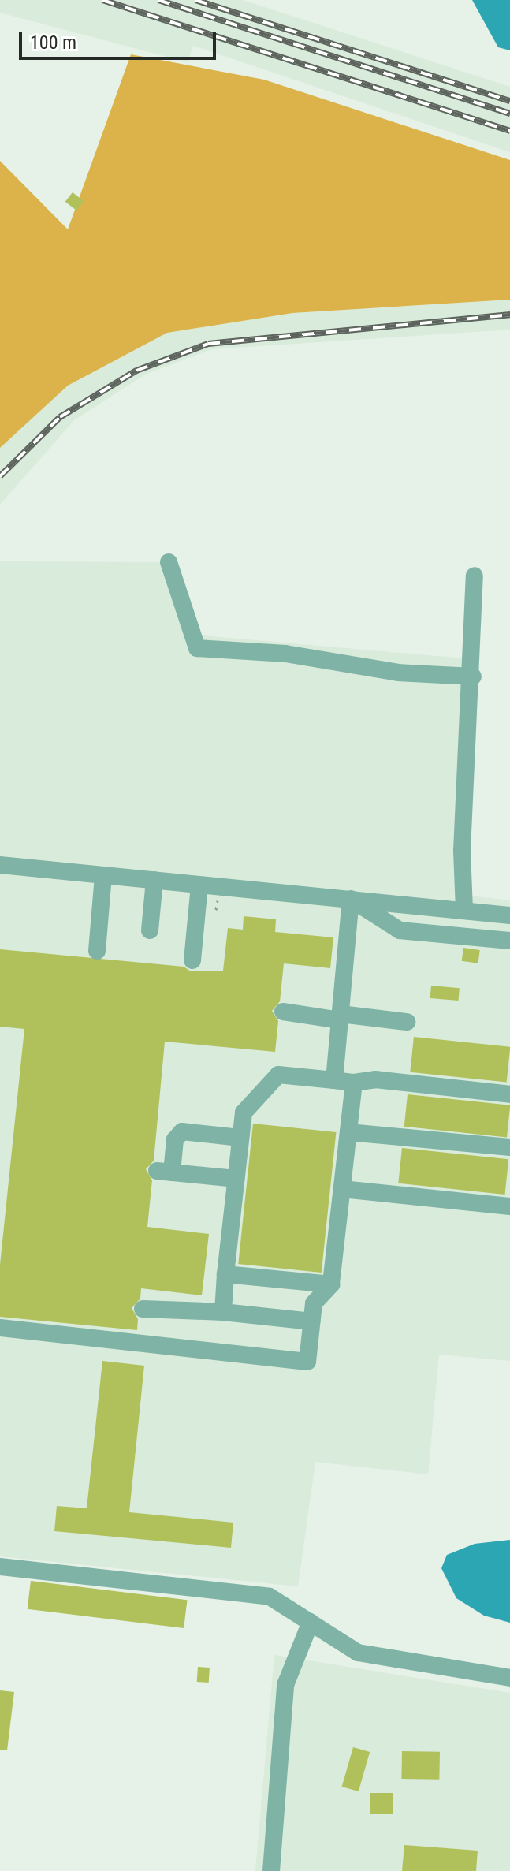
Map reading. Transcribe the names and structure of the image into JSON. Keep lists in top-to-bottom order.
{
  "scale_bar": "100 m"
}
